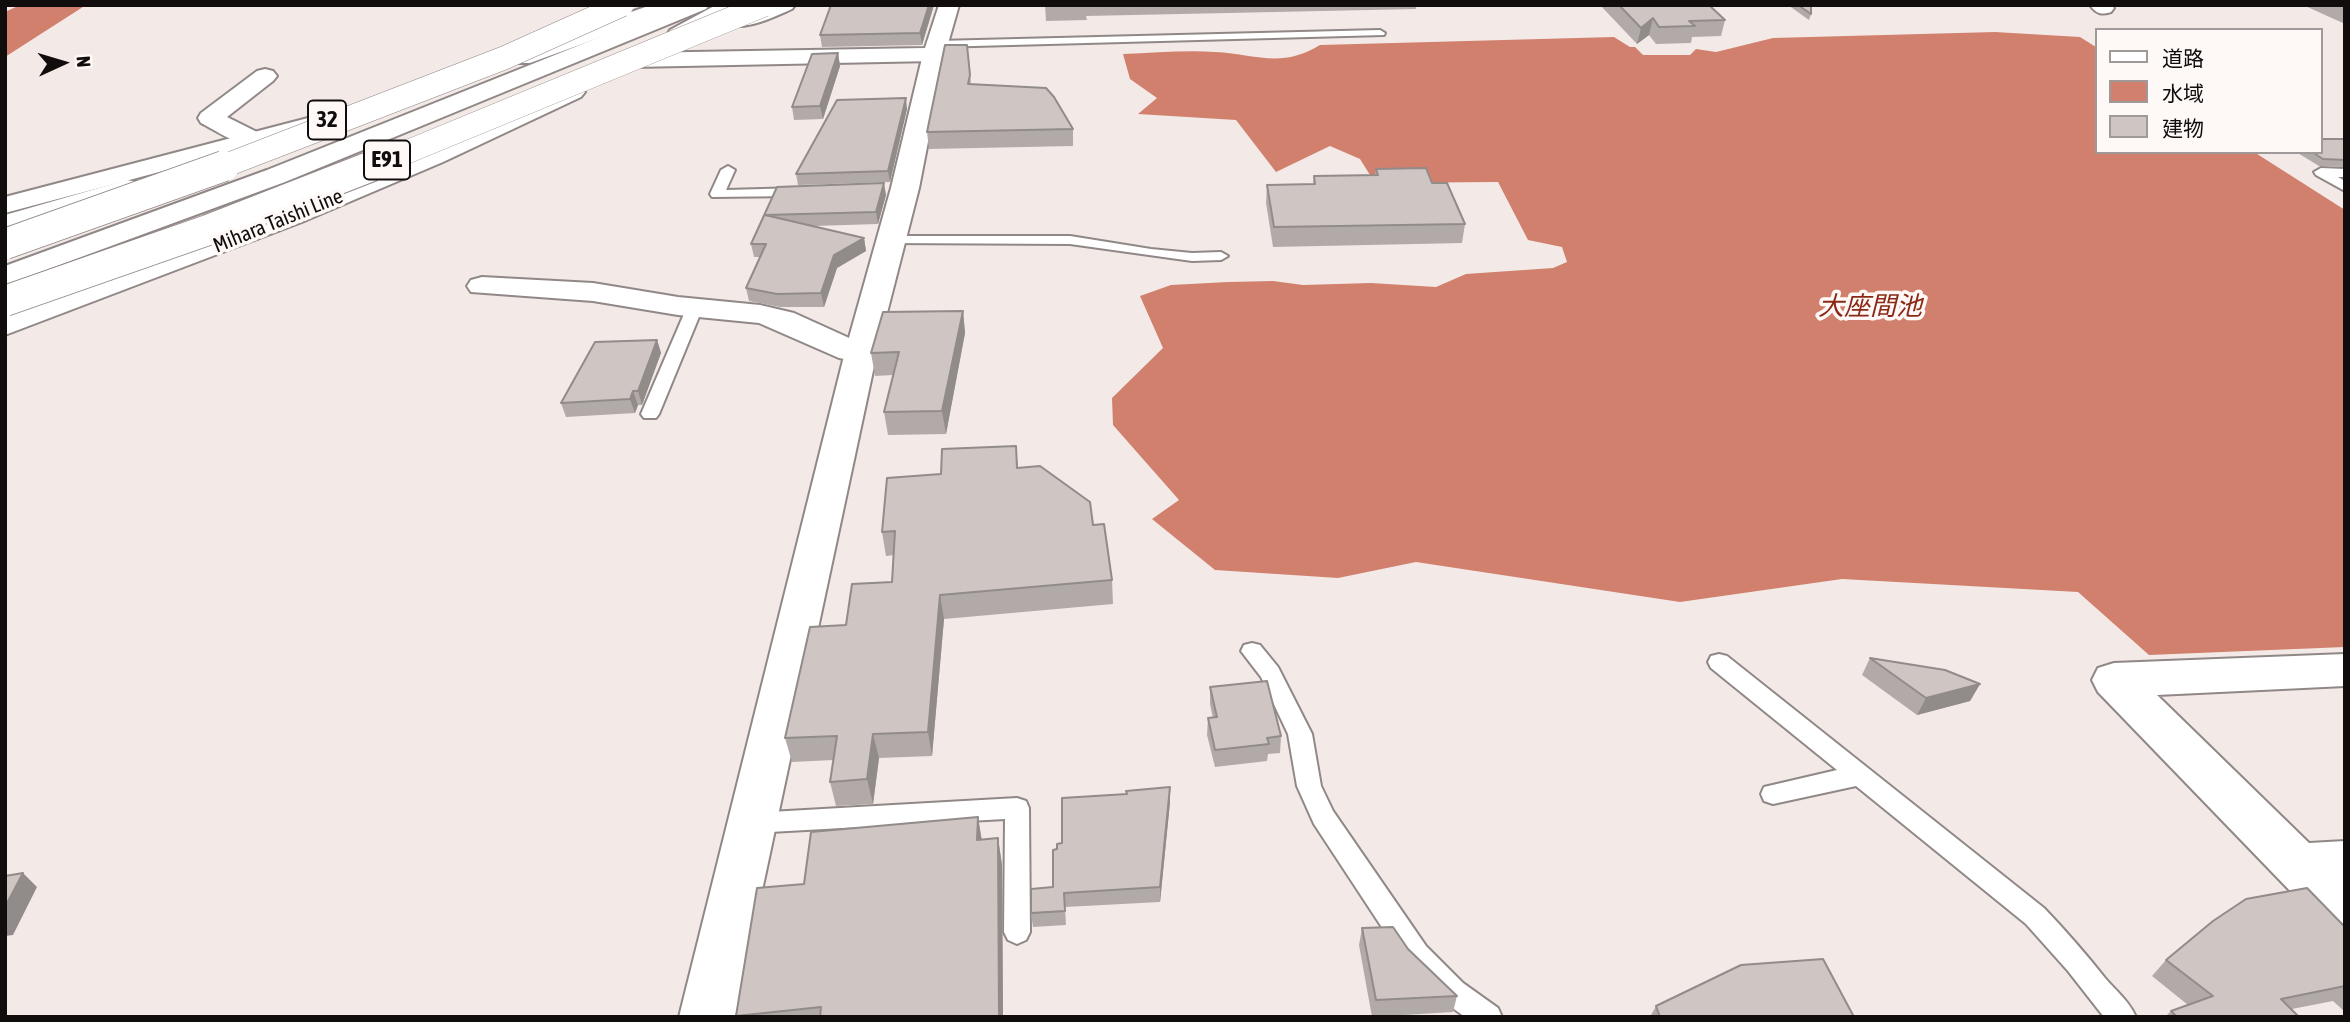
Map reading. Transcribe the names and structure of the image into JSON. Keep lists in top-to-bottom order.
{
  "streets": {
    "main road": ["32", "E91", "Mihara Taishi Line"]
  },
  "crossings": [
    ["32", "E91"]
  ],
  "water": ["大座間池"],
  "legend": ["道路", "水域", "建物"],
  "north": "right"
}
